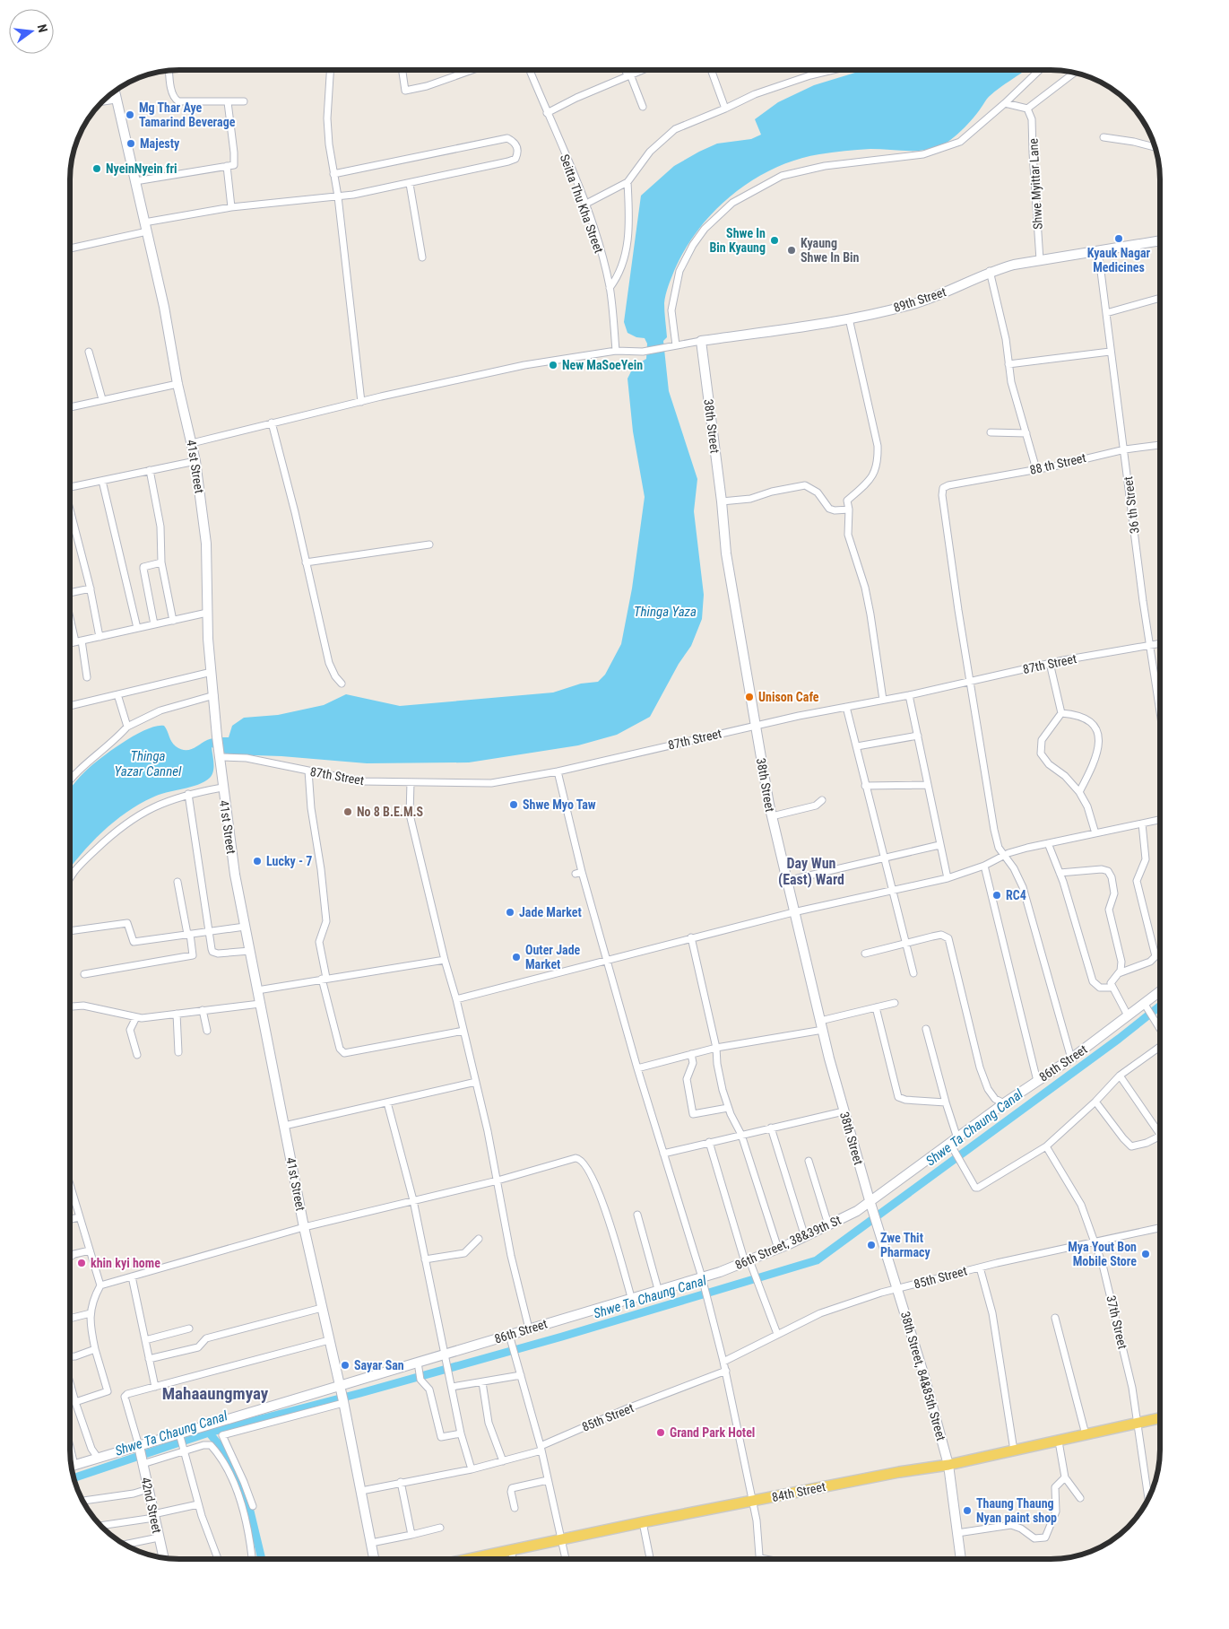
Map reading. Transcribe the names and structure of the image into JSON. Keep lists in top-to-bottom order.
{
  "streets": {
    "main road": [
      "89th Street",
      "38th Street",
      "41st Street",
      "86th Street",
      "86th Street, 38&39th St",
      "38th Street, 84&85th Street",
      "84th Street",
      "42nd Street"
    ],
    "street": [
      "Shwe Myittar Lane",
      "Seitta Thu Kha Street",
      "88 th Street",
      "36 th Street",
      "87th Street",
      "85th Street",
      "37th Street"
    ]
  },
  "crossings": [
    ["Shwe Myittar Lane", "89th Street"],
    ["Seitta Thu Kha Street", "89th Street"],
    ["89th Street", "38th Street"],
    ["89th Street", "41st Street"],
    ["89th Street", "36 th Street"],
    ["38th Street", "87th Street"],
    ["38th Street", "86th Street"],
    ["38th Street", "86th Street, 38&39th St"],
    ["38th Street", "38th Street, 84&85th Street"],
    ["88 th Street", "36 th Street"],
    ["88 th Street", "87th Street"],
    ["41st Street", "87th Street"],
    ["41st Street", "86th Street"],
    ["41st Street", "85th Street"],
    ["36 th Street", "87th Street"],
    ["86th Street", "86th Street, 38&39th St"],
    ["86th Street", "42nd Street"],
    ["85th Street", "37th Street"],
    ["85th Street", "38th Street, 84&85th Street"],
    ["37th Street", "84th Street"],
    ["38th Street, 84&85th Street", "84th Street"]
  ],
  "districts": ["Day Wun (East) Ward", "Mahaaungmyay"],
  "water": ["Thinga Yaza", "Thinga Yazar Cannel", "Shwe Ta Chaung Canal"],
  "places": [
    "Mg Thar Aye Tamarind Beverage",
    "Majesty",
    "NyeinNyein fri",
    "Kyauk Nagar Medicines",
    "Shwe In Bin Kyaung",
    "Kyaung Shwe In Bin",
    "New MaSoeYein",
    "Unison Cafe",
    "Shwe Myo Taw",
    "No 8 B.E.M.S",
    "Lucky - 7",
    "RC4",
    "Jade Market",
    "Outer Jade Market",
    "Zwe Thit Pharmacy",
    "Mya Yout Bon Mobile Store",
    "khin kyi home",
    "Sayar San",
    "Grand Park Hotel",
    "Thaung Thaung Nyan paint shop"
  ],
  "north": "right"
}
